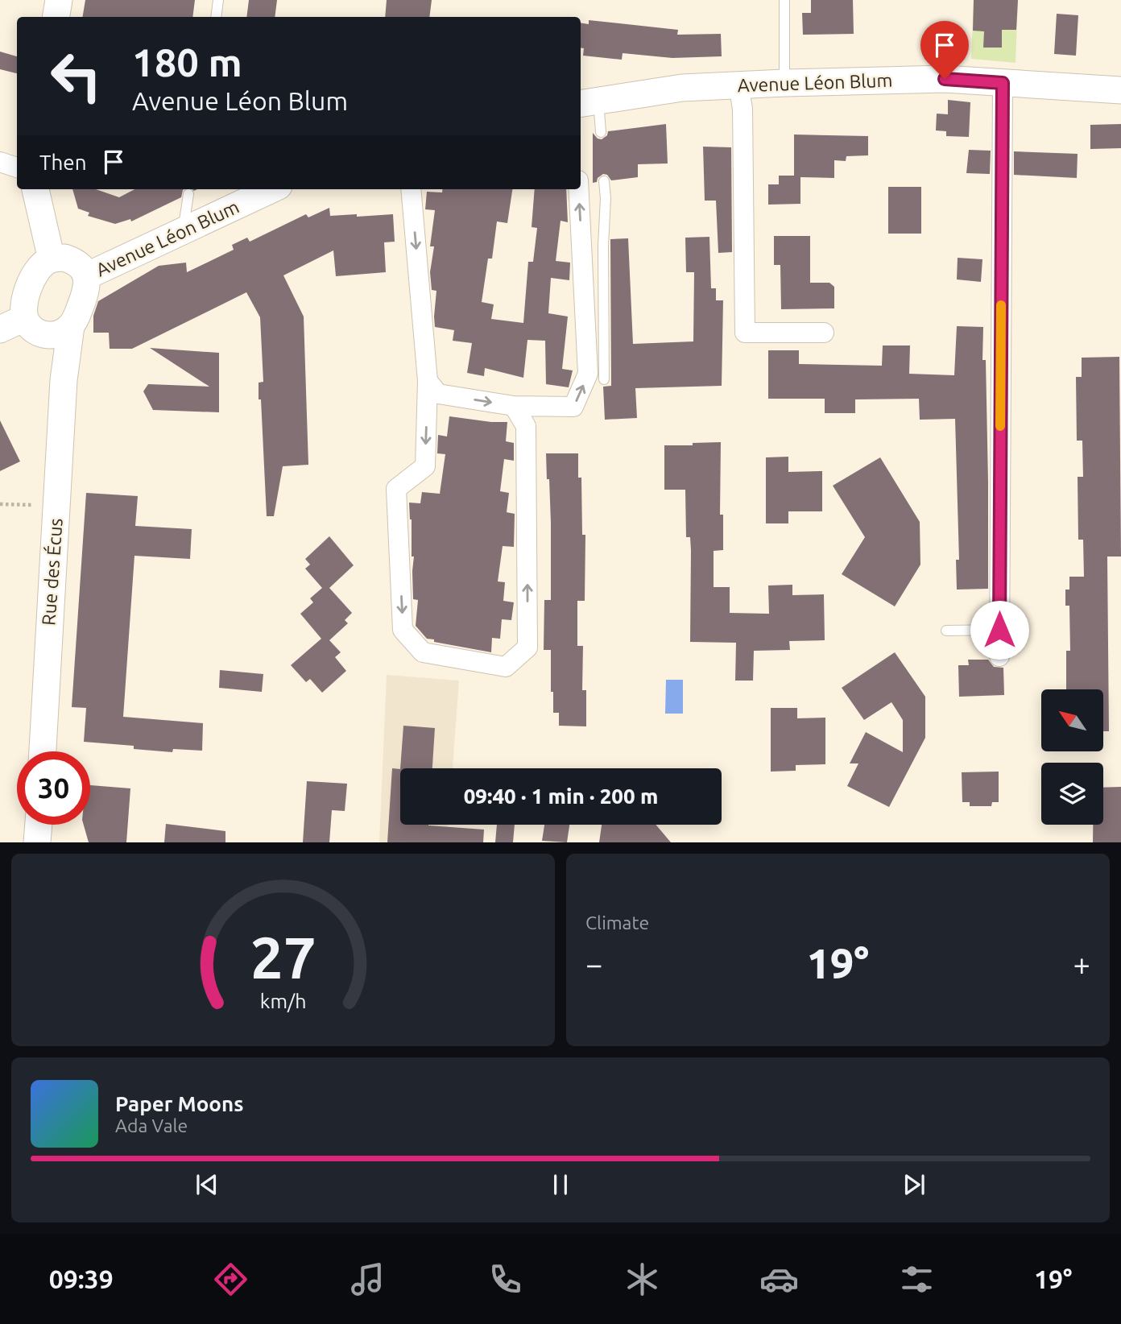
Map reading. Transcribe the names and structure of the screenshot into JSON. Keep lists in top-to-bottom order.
{
  "streets": {
    "street": ["Avenue Léon Blum", "Rue des Écus"]
  },
  "crossings": [
    ["Avenue Léon Blum", "Rue des Écus"]
  ],
  "north": "top left",
  "page": {
    "turn": ["180 m", "Avenue Léon Blum"],
    "then": "Then",
    "limit": "30",
    "trip": "09:40 · 1 min · 200 m",
    "tile": "Climate",
    "heat": ["−", "19°", "+"],
    "song": ["Paper Moons", "Ada Vale"],
    "tabs": ["09:39", "19°"],
    "gauge": ["27", "km/h"]
  }
}
